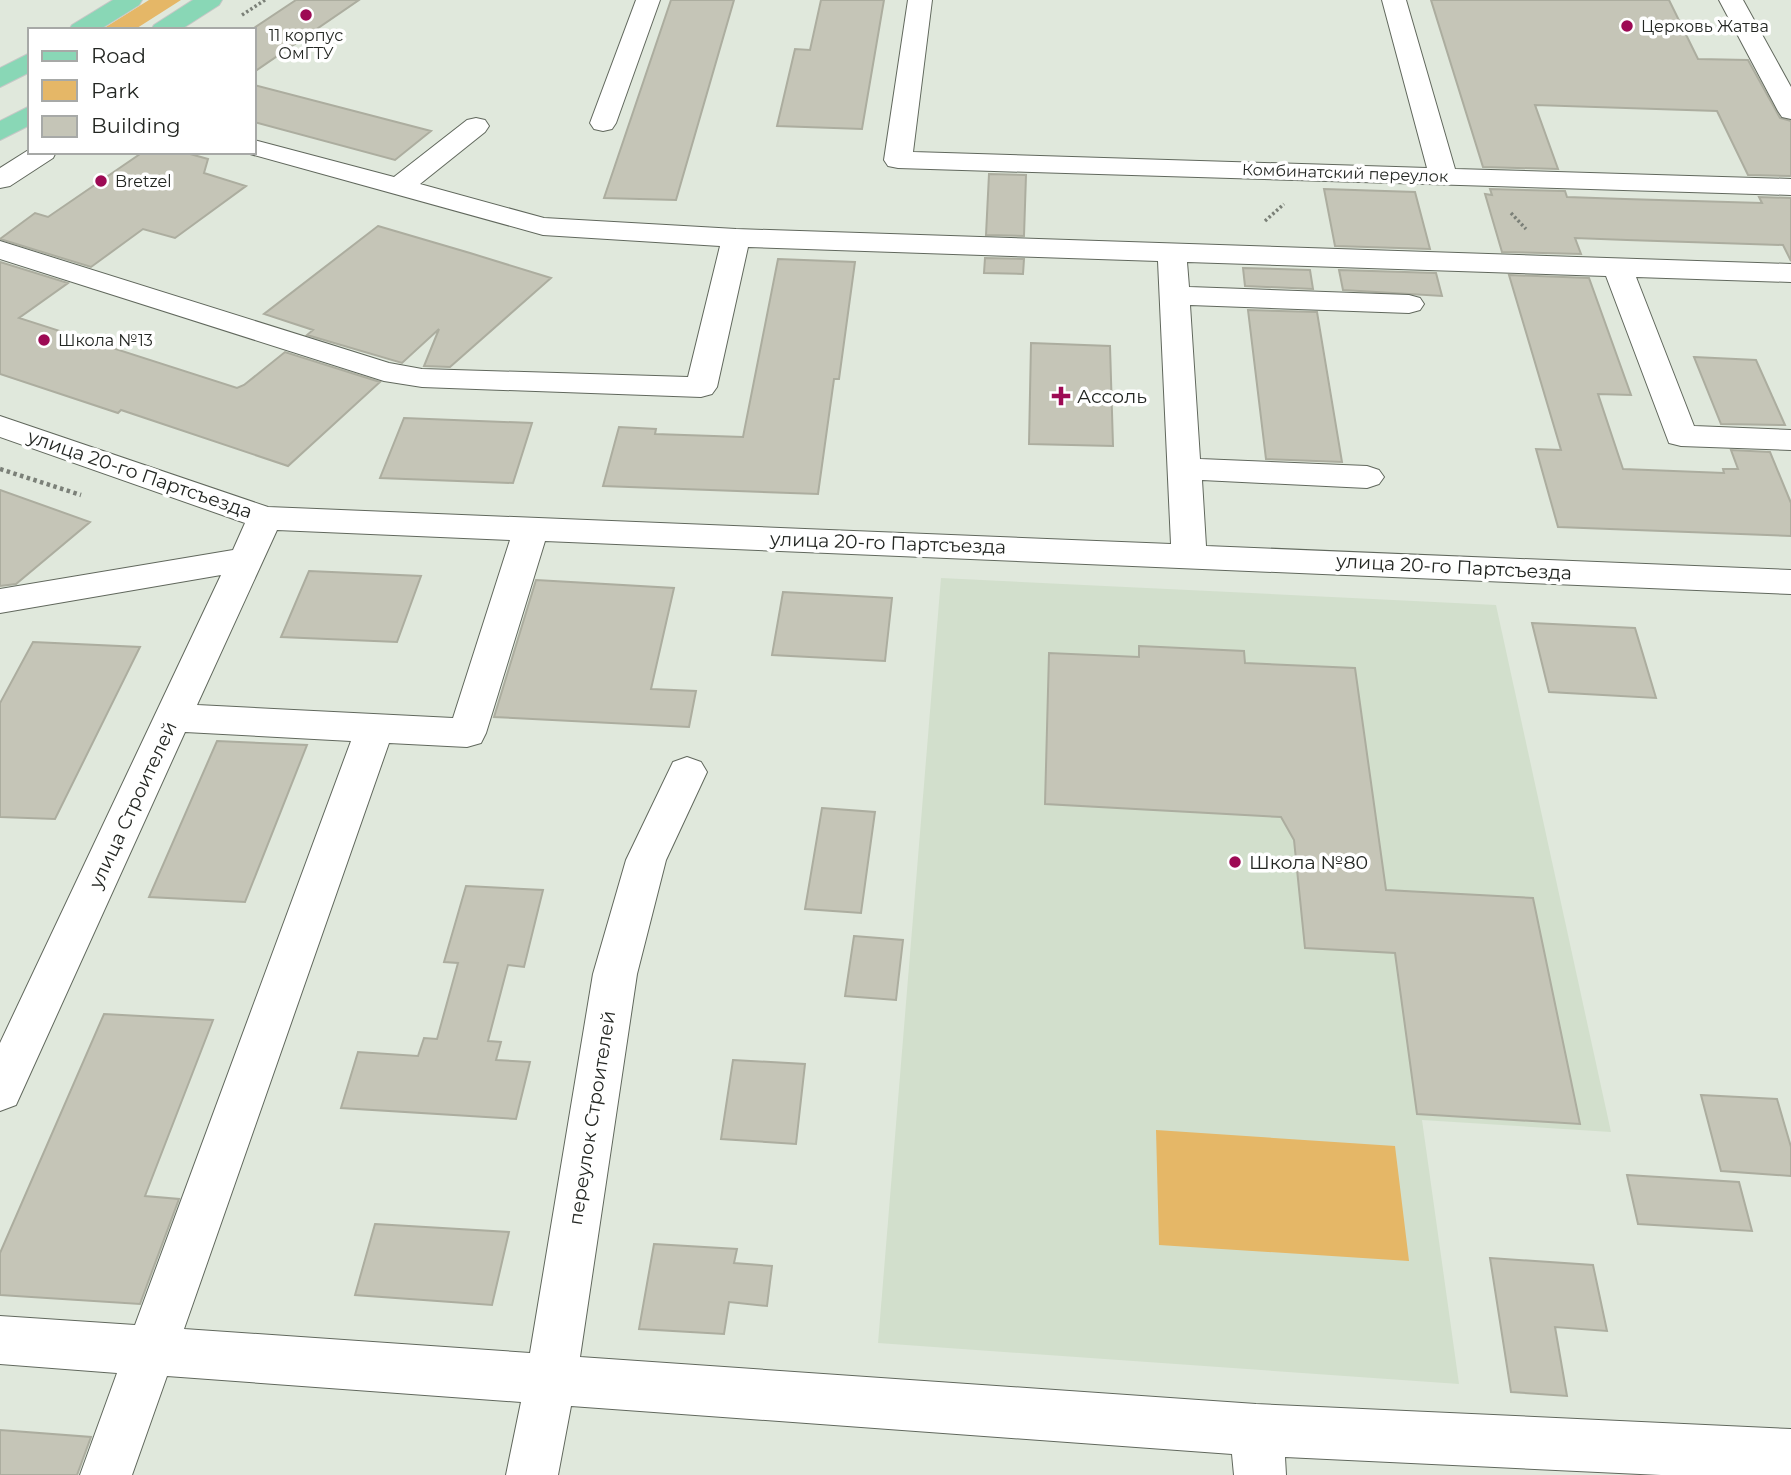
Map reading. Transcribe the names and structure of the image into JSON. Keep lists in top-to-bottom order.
{
  "streets": {
    "street": [
      "Комбинатский переулок",
      "улица 20-го Партсъезда",
      "улица Строителей",
      "переулок Строителей"
    ]
  },
  "crossings": [
    ["улица 20-го Партсъезда", "улица Строителей"]
  ],
  "places": {
    "other": [
      "11 корпус ОмГТУ",
      "Церковь Жатва",
      "Bretzel",
      "Школа №13",
      "Школа №80"
    ],
    "health": ["Ассоль"]
  },
  "legend": ["Road", "Park", "Building"]
}
